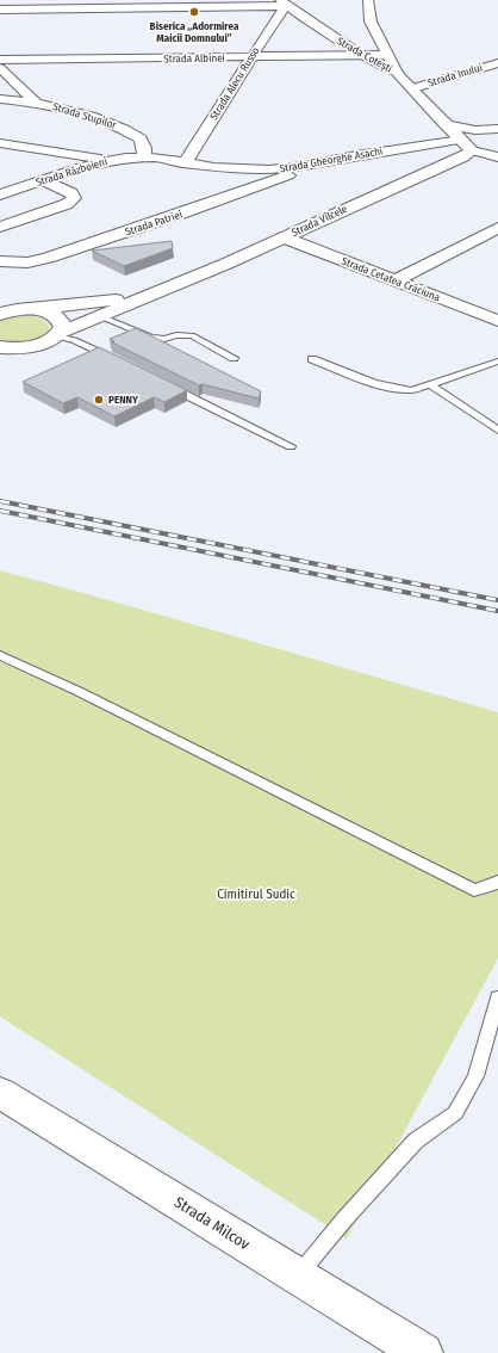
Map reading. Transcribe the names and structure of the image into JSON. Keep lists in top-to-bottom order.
{
  "streets": {
    "main road": ["Strada Cotești", "Strada Vîlcele"],
    "street": [
      "Strada Albinei",
      "Strada Inului",
      "Strada Alecu Russo",
      "Strada Stupilor",
      "Strada Gheorghe Asachi",
      "Strada Războieni",
      "Strada Patriei",
      "Strada Cetatea Crăciuna",
      "Strada Milcov"
    ]
  },
  "crossings": [
    ["Strada Cotești", "Strada Albinei"],
    ["Strada Cotești", "Strada Inului"],
    ["Strada Cotești", "Strada Alecu Russo"],
    ["Strada Cotești", "Strada Gheorghe Asachi"],
    ["Strada Cotești", "Strada Vîlcele"],
    ["Strada Albinei", "Strada Alecu Russo"],
    ["Strada Alecu Russo", "Strada Gheorghe Asachi"],
    ["Strada Stupilor", "Strada Gheorghe Asachi"],
    ["Strada Stupilor", "Strada Războieni"],
    ["Strada Gheorghe Asachi", "Strada Războieni"],
    ["Strada Gheorghe Asachi", "Strada Vîlcele"],
    ["Strada Gheorghe Asachi", "Strada Patriei"],
    ["Strada Vîlcele", "Strada Cetatea Crăciuna"]
  ],
  "parks": ["Cimitirul Sudic"],
  "places": ["Biserica „Adormirea Maicii Domnului”", "PENNY"]
}
